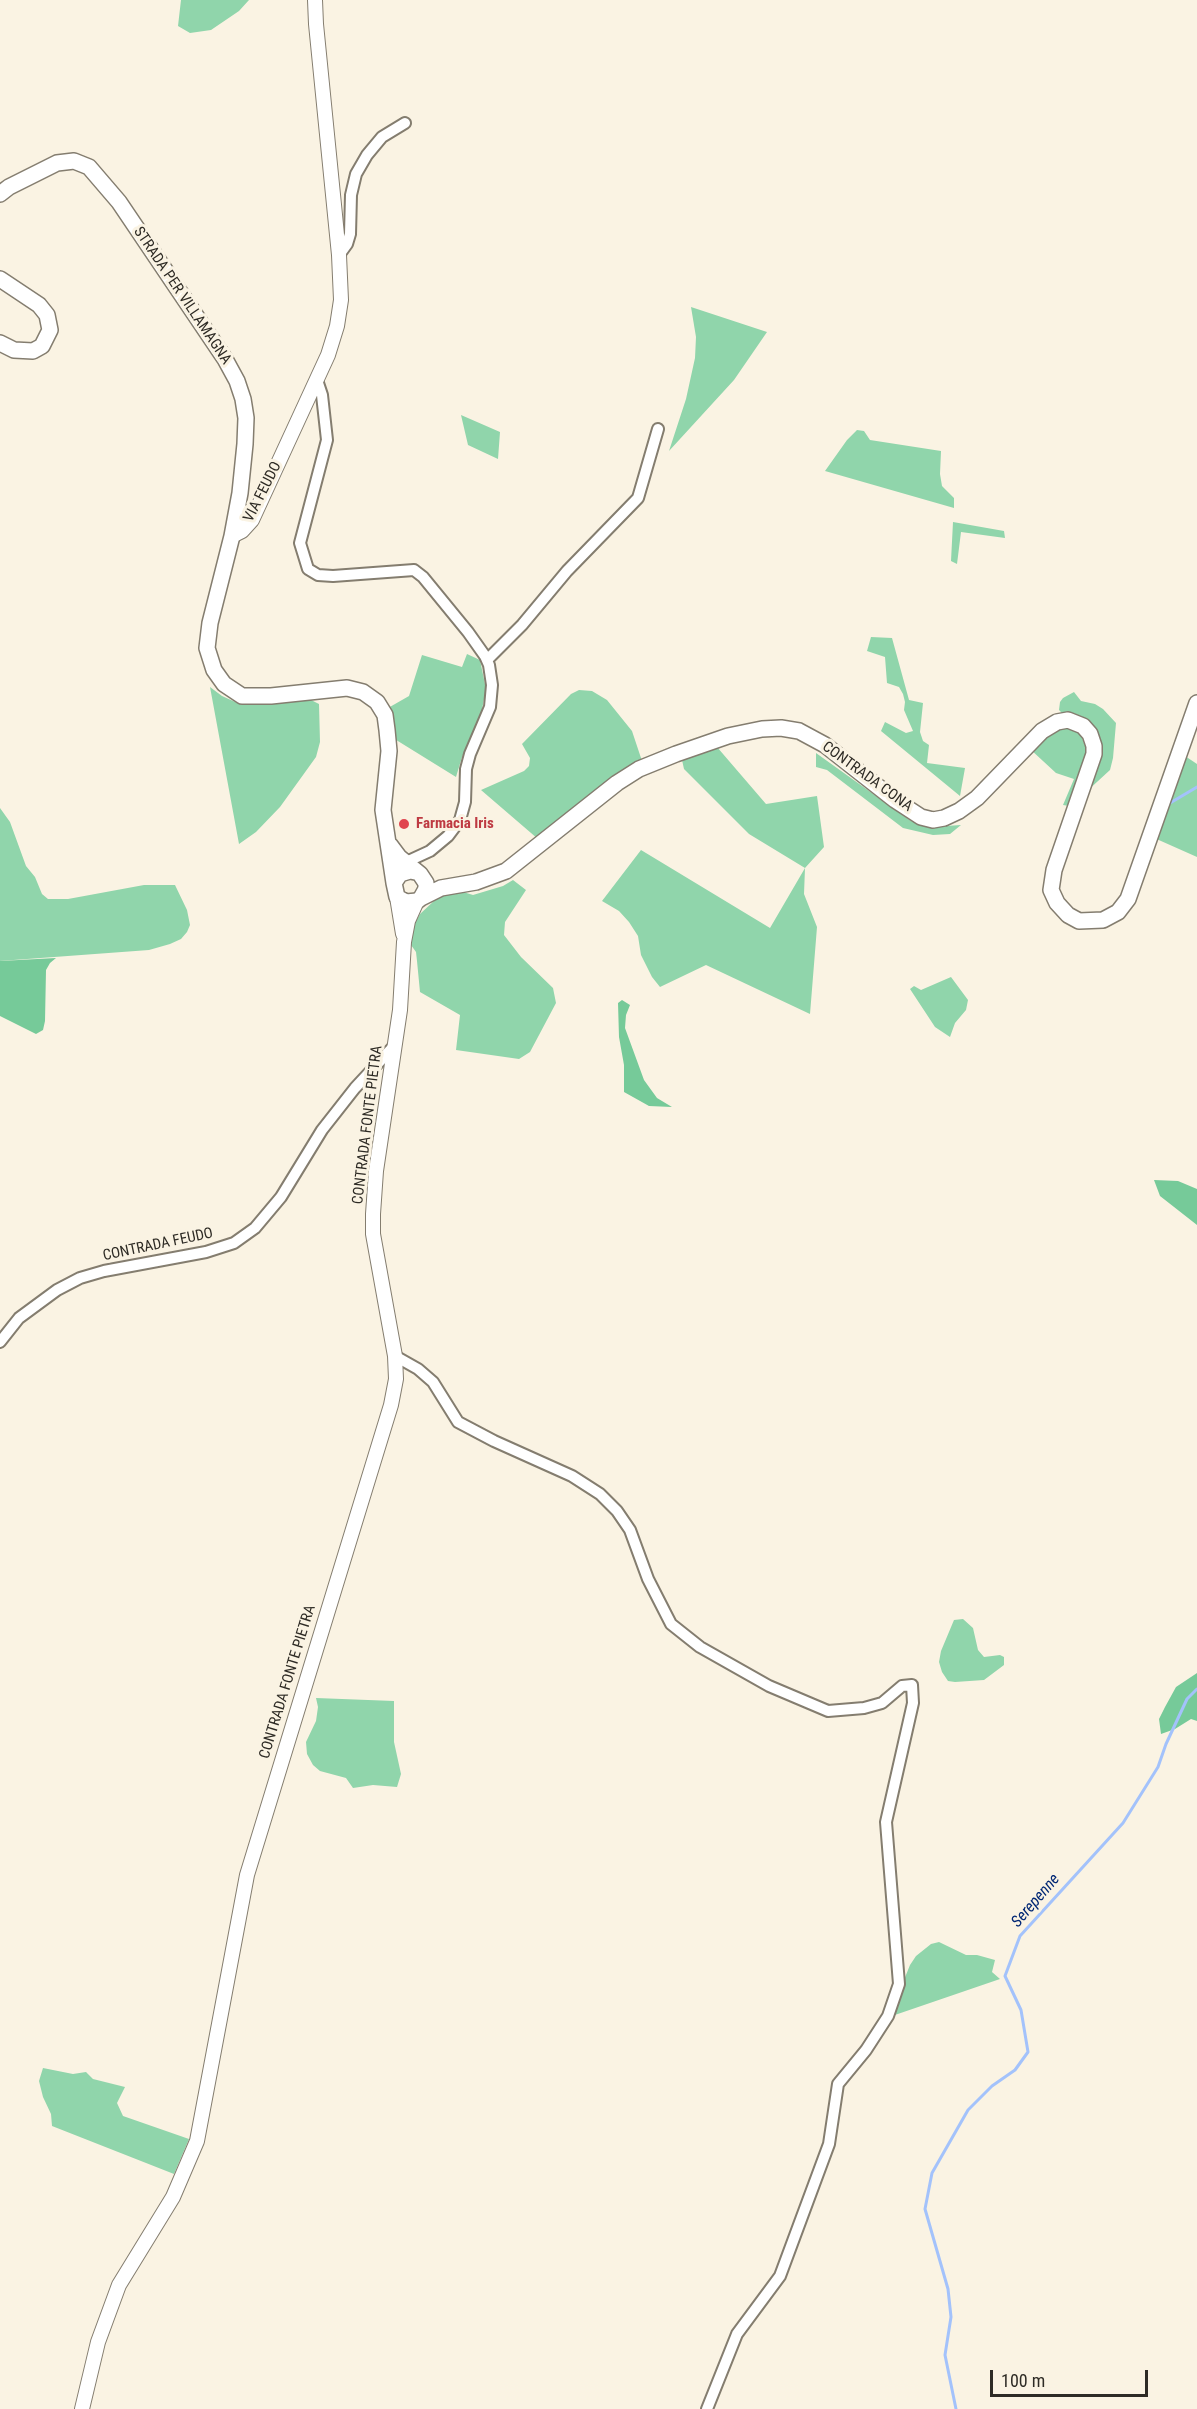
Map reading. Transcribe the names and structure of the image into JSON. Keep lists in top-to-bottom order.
{
  "streets": {
    "main road": ["STRADA PER VILLAMAGNA", "VIA FEUDO", "CONTRADA CONA"],
    "street": ["CONTRADA FONTE PIETRA", "CONTRADA FEUDO"]
  },
  "crossings": [
    ["STRADA PER VILLAMAGNA", "VIA FEUDO"],
    ["VIA FEUDO", "CONTRADA CONA"],
    ["CONTRADA FONTE PIETRA", "CONTRADA FEUDO"]
  ],
  "water": ["Serepenne"],
  "places": ["Farmacia Iris"],
  "scale_bar": "100 m"
}
